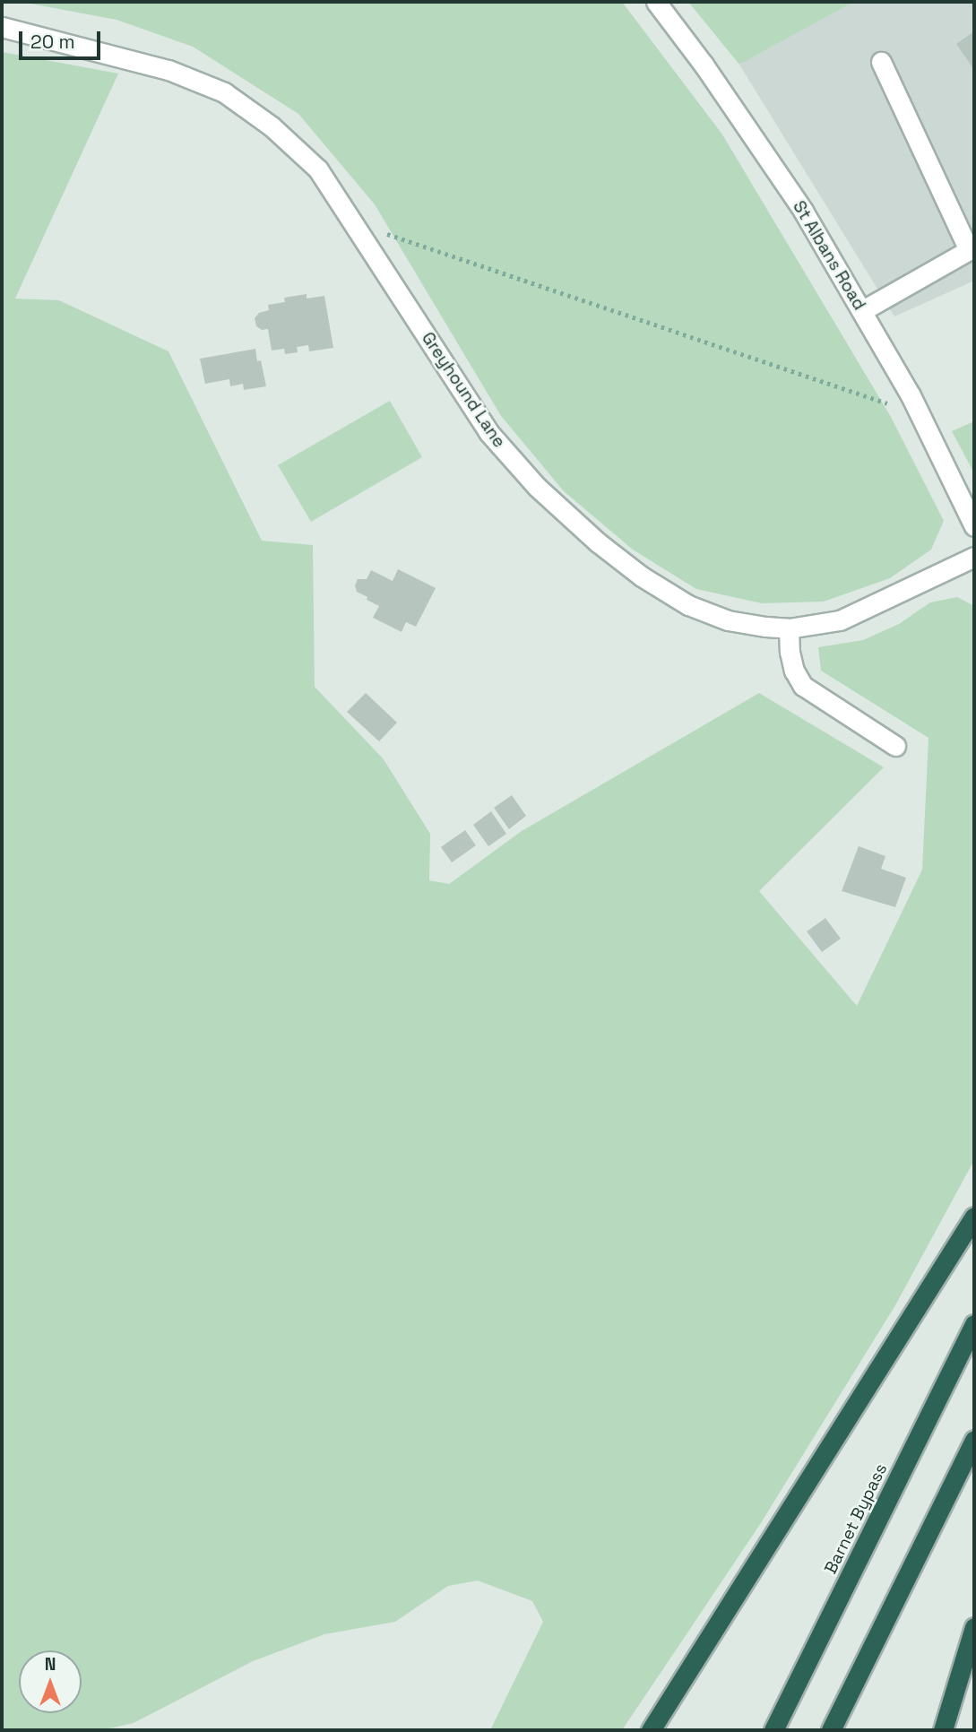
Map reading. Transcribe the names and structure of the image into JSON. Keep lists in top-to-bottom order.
{
  "streets": {
    "highway": ["Barnet Bypass"],
    "street": ["St Albans Road", "Greyhound Lane"]
  },
  "scale_bar": "20 m",
  "north": "top"
}
